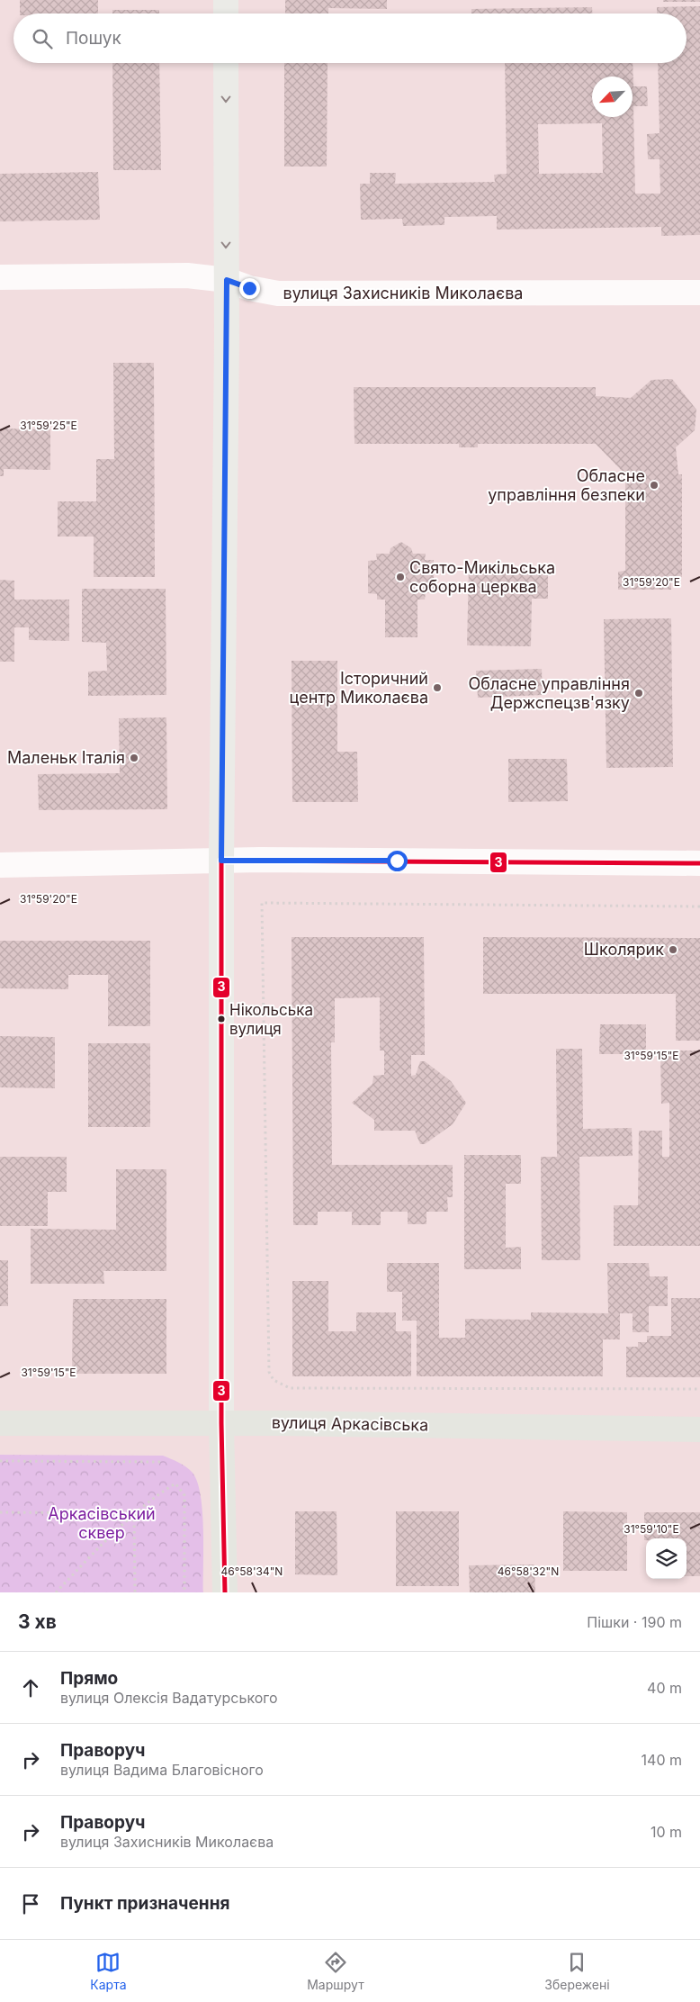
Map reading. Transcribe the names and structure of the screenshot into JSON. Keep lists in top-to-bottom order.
{
  "streets": {
    "highway": ["вулиця Аркасівська"],
    "street": ["вулиця Захисників Миколаєва"]
  },
  "parks": ["Аркасівський сквер"],
  "places": [
    "Обласне управління безпеки",
    "Свято-Микільська соборна церква",
    "Історичний центр Миколаєва",
    "Обласне управління Держспецзв'язку",
    "Маленьк Італія",
    "Школярик",
    "Нікольська вулиця"
  ],
  "lines": ["transit line 3"],
  "north": "bottom left",
  "page": {
    "search": "Пошук",
    "heading": ["3 хв", "Пішки · 190 m"],
    "list": [
      ["Прямо", "вулиця Олексія Вадатурського", "40 m"],
      ["Праворуч", "вулиця Вадима Благовісного", "140 m"],
      ["Праворуч", "вулиця Захисників Миколаєва", "10 m"],
      "Пункт призначення"
    ],
    "nav": ["Карта", "Маршрут", "Збережені"]
  },
  "coordinates": [
    "31°59'25\"E",
    "31°59'20\"E",
    "31°59'15\"E",
    "31°59'10\"E",
    "46°58'34\"N",
    "46°58'32\"N"
  ]
}
